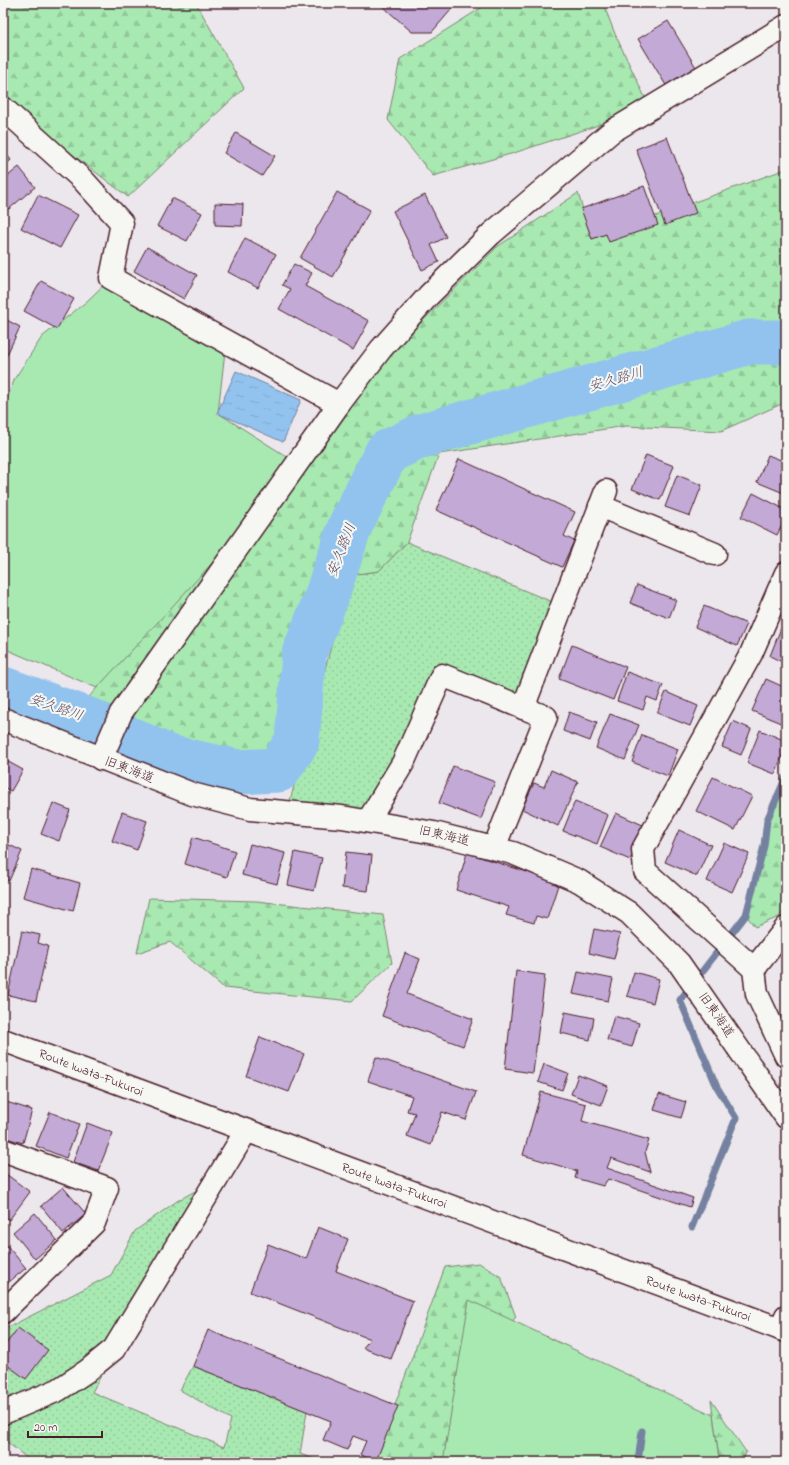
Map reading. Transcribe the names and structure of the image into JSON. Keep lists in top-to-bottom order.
{
  "streets": {
    "street": ["旧東海道", "Route Iwata-Fukuroi"]
  },
  "water": ["安久路川"],
  "scale_bar": "20 m"
}
